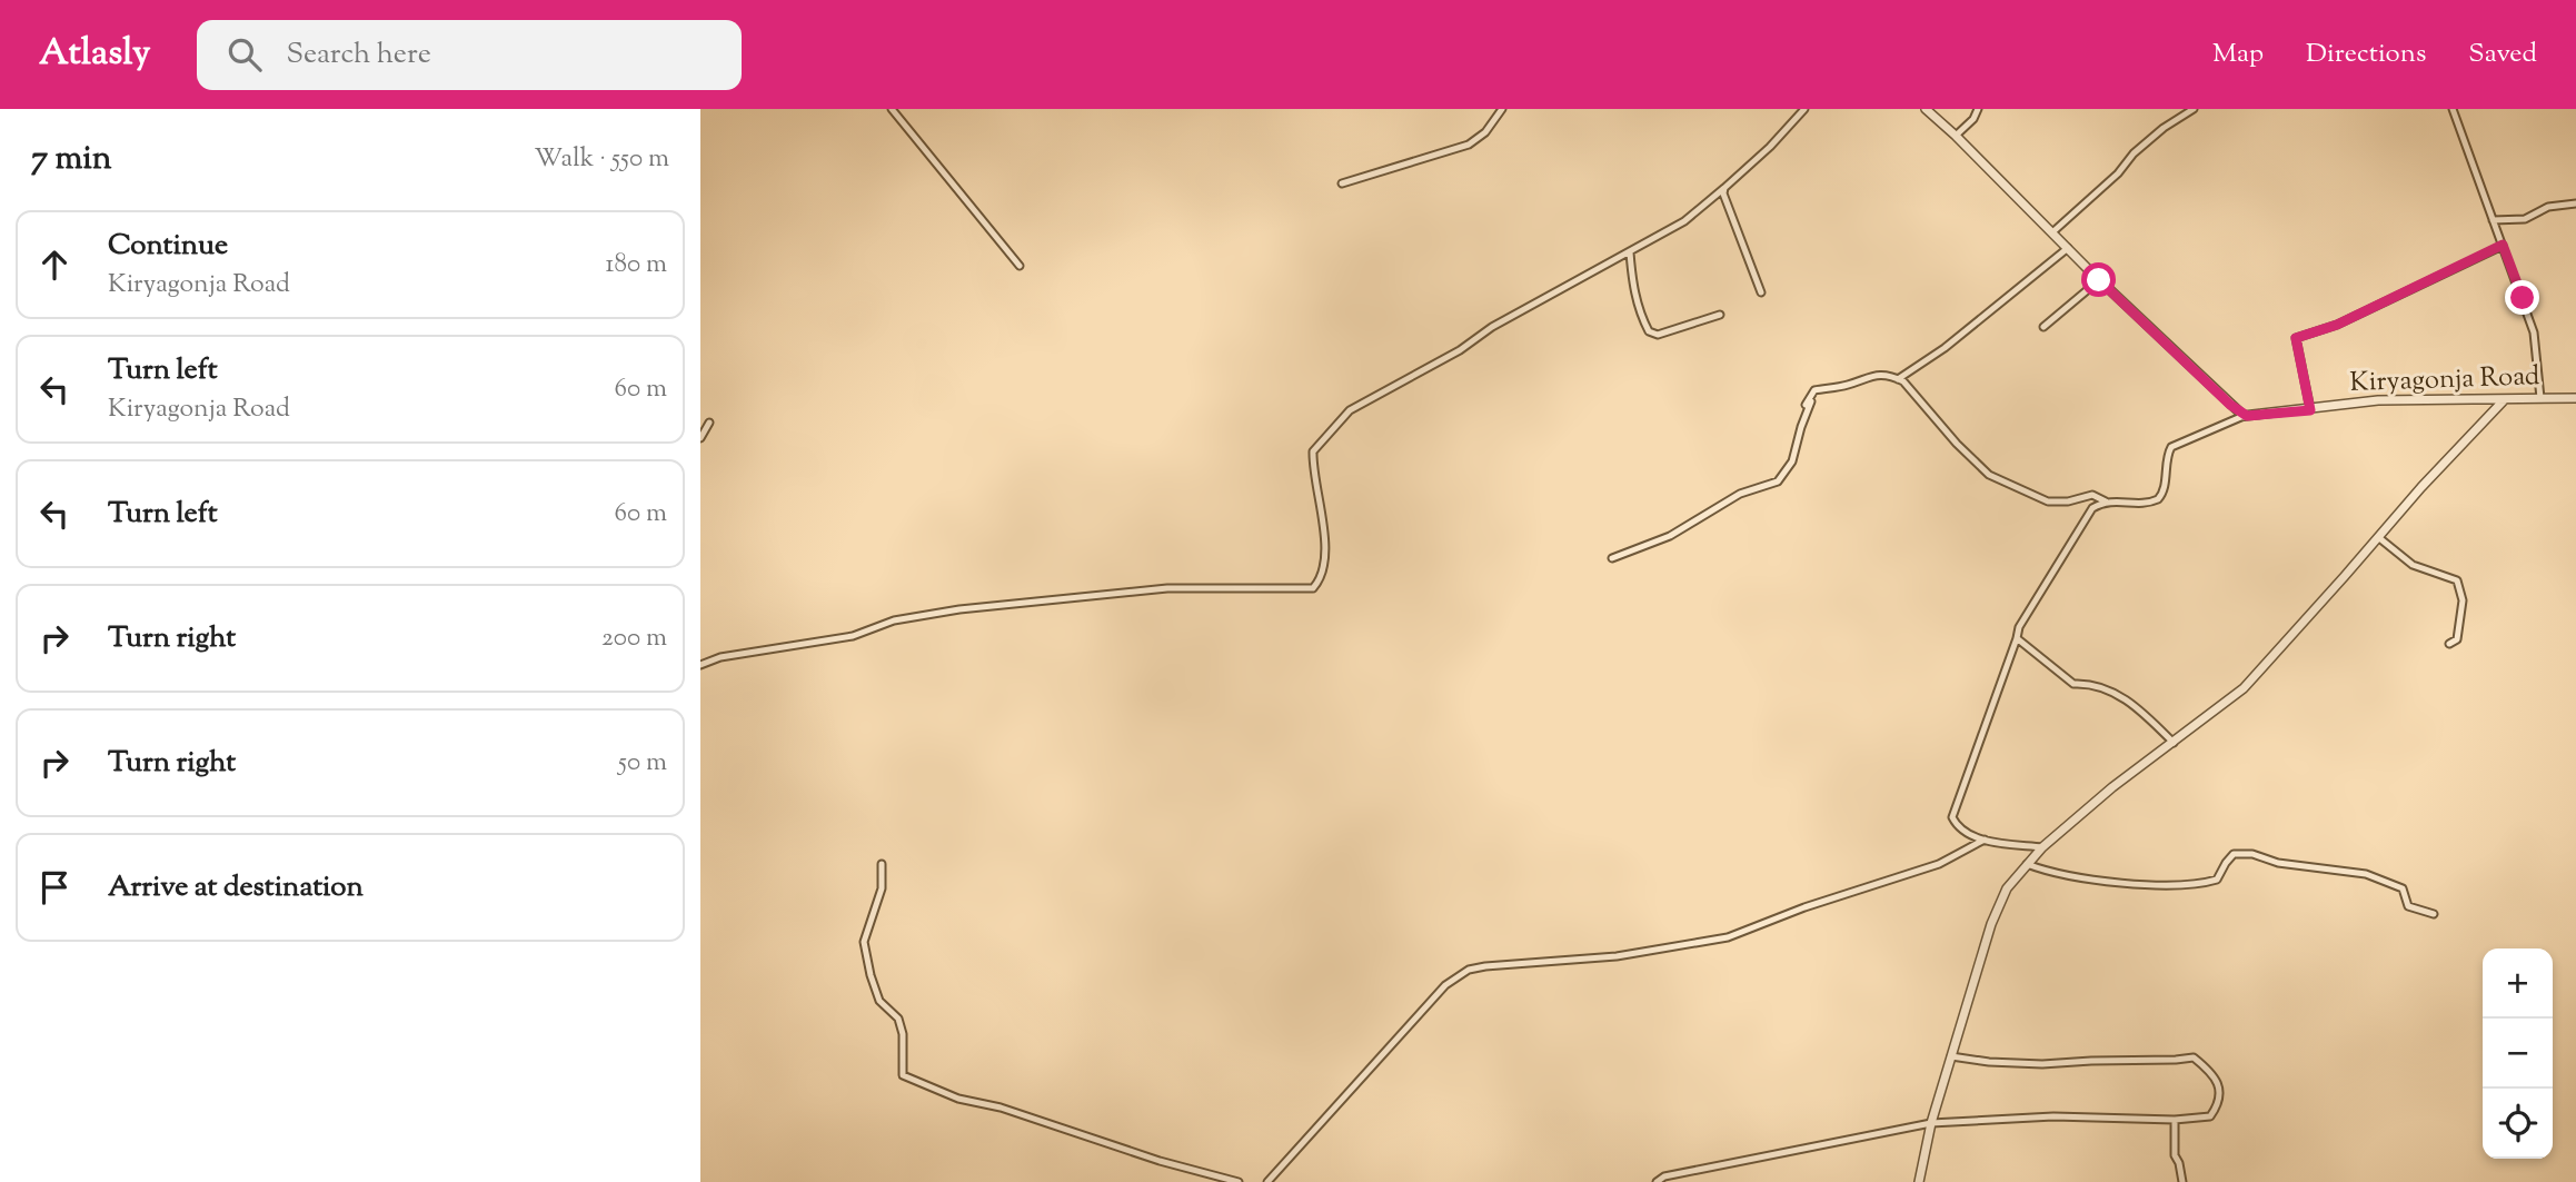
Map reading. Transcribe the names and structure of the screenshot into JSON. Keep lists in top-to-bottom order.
{
  "streets": {
    "street": ["Kiryagonja Road"]
  },
  "page": {
    "header": "Atlasly",
    "search": "Search here",
    "nav": ["Map", "Directions", "Saved"],
    "heading": ["7 min", "Walk · 550 m"],
    "list": [
      ["Continue", "Kiryagonja Road", "180 m"],
      ["Turn left", "Kiryagonja Road", "60 m"],
      ["Turn left", "60 m"],
      ["Turn right", "200 m"],
      ["Turn right", "50 m"],
      "Arrive at destination"
    ],
    "map_buttons": ["+", "−"]
  }
}
